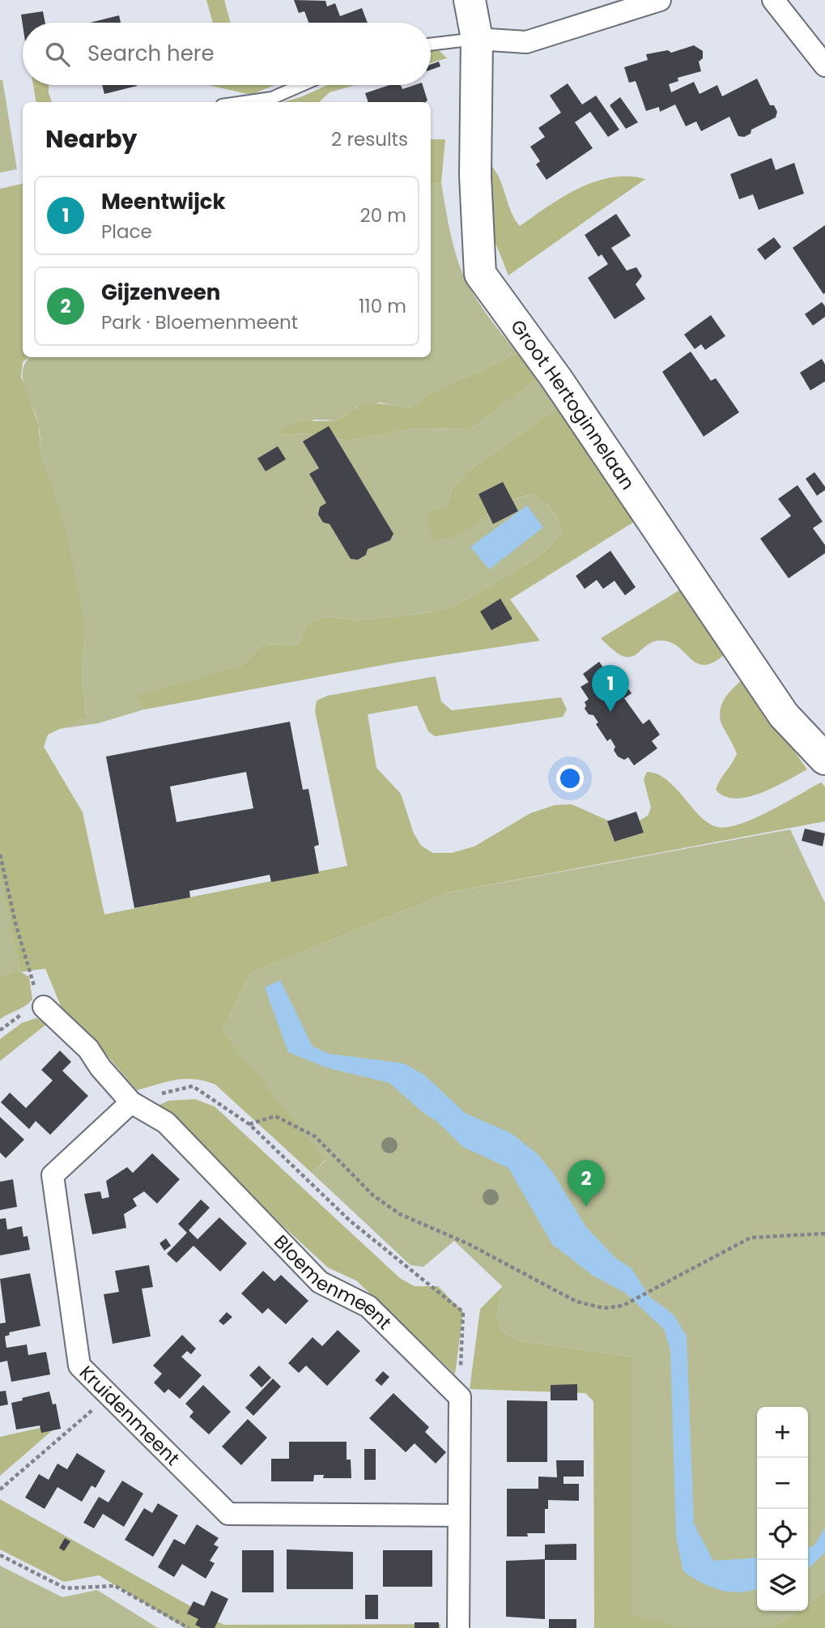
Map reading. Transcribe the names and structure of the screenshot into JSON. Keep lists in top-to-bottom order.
{
  "streets": {
    "main road": ["Groot Hertoginnelaan"],
    "street": ["Bloemenmeent", "Kruidenmeent"]
  },
  "crossings": [
    ["Bloemenmeent", "Kruidenmeent"]
  ],
  "page": {
    "search": "Search here",
    "heading": ["Nearby", "2 results"],
    "list": [
      {
        "mark": "1",
        "name": "Meentwijck",
        "note": "Place",
        "value": "20 m"
      },
      {
        "mark": "2",
        "name": "Gijzenveen",
        "note": "Park · Bloemenmeent",
        "value": "110 m"
      }
    ],
    "pins": ["1", "2"],
    "map_buttons": ["+", "−"]
  }
}
